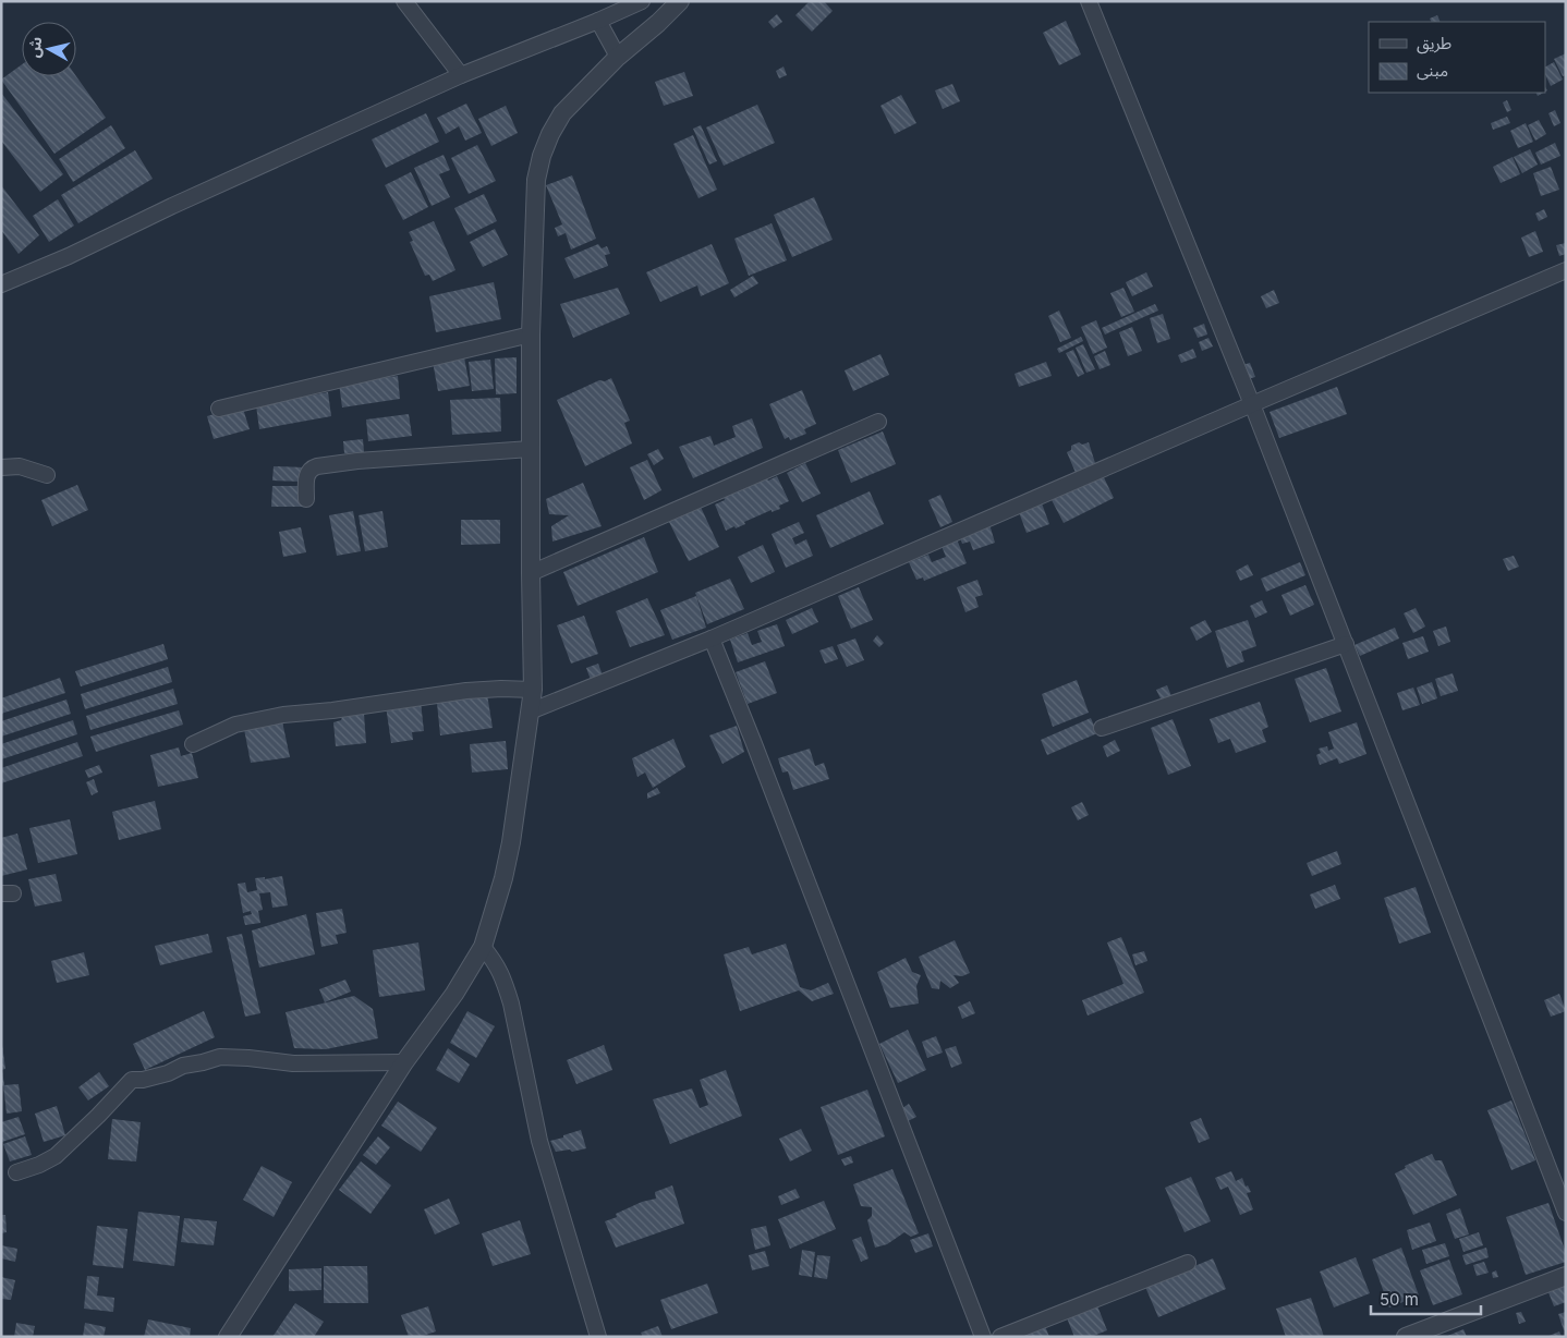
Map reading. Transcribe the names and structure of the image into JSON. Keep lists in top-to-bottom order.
{
  "legend": ["طريق", "مبنى"],
  "scale_bar": "50 m",
  "north": "left"
}
